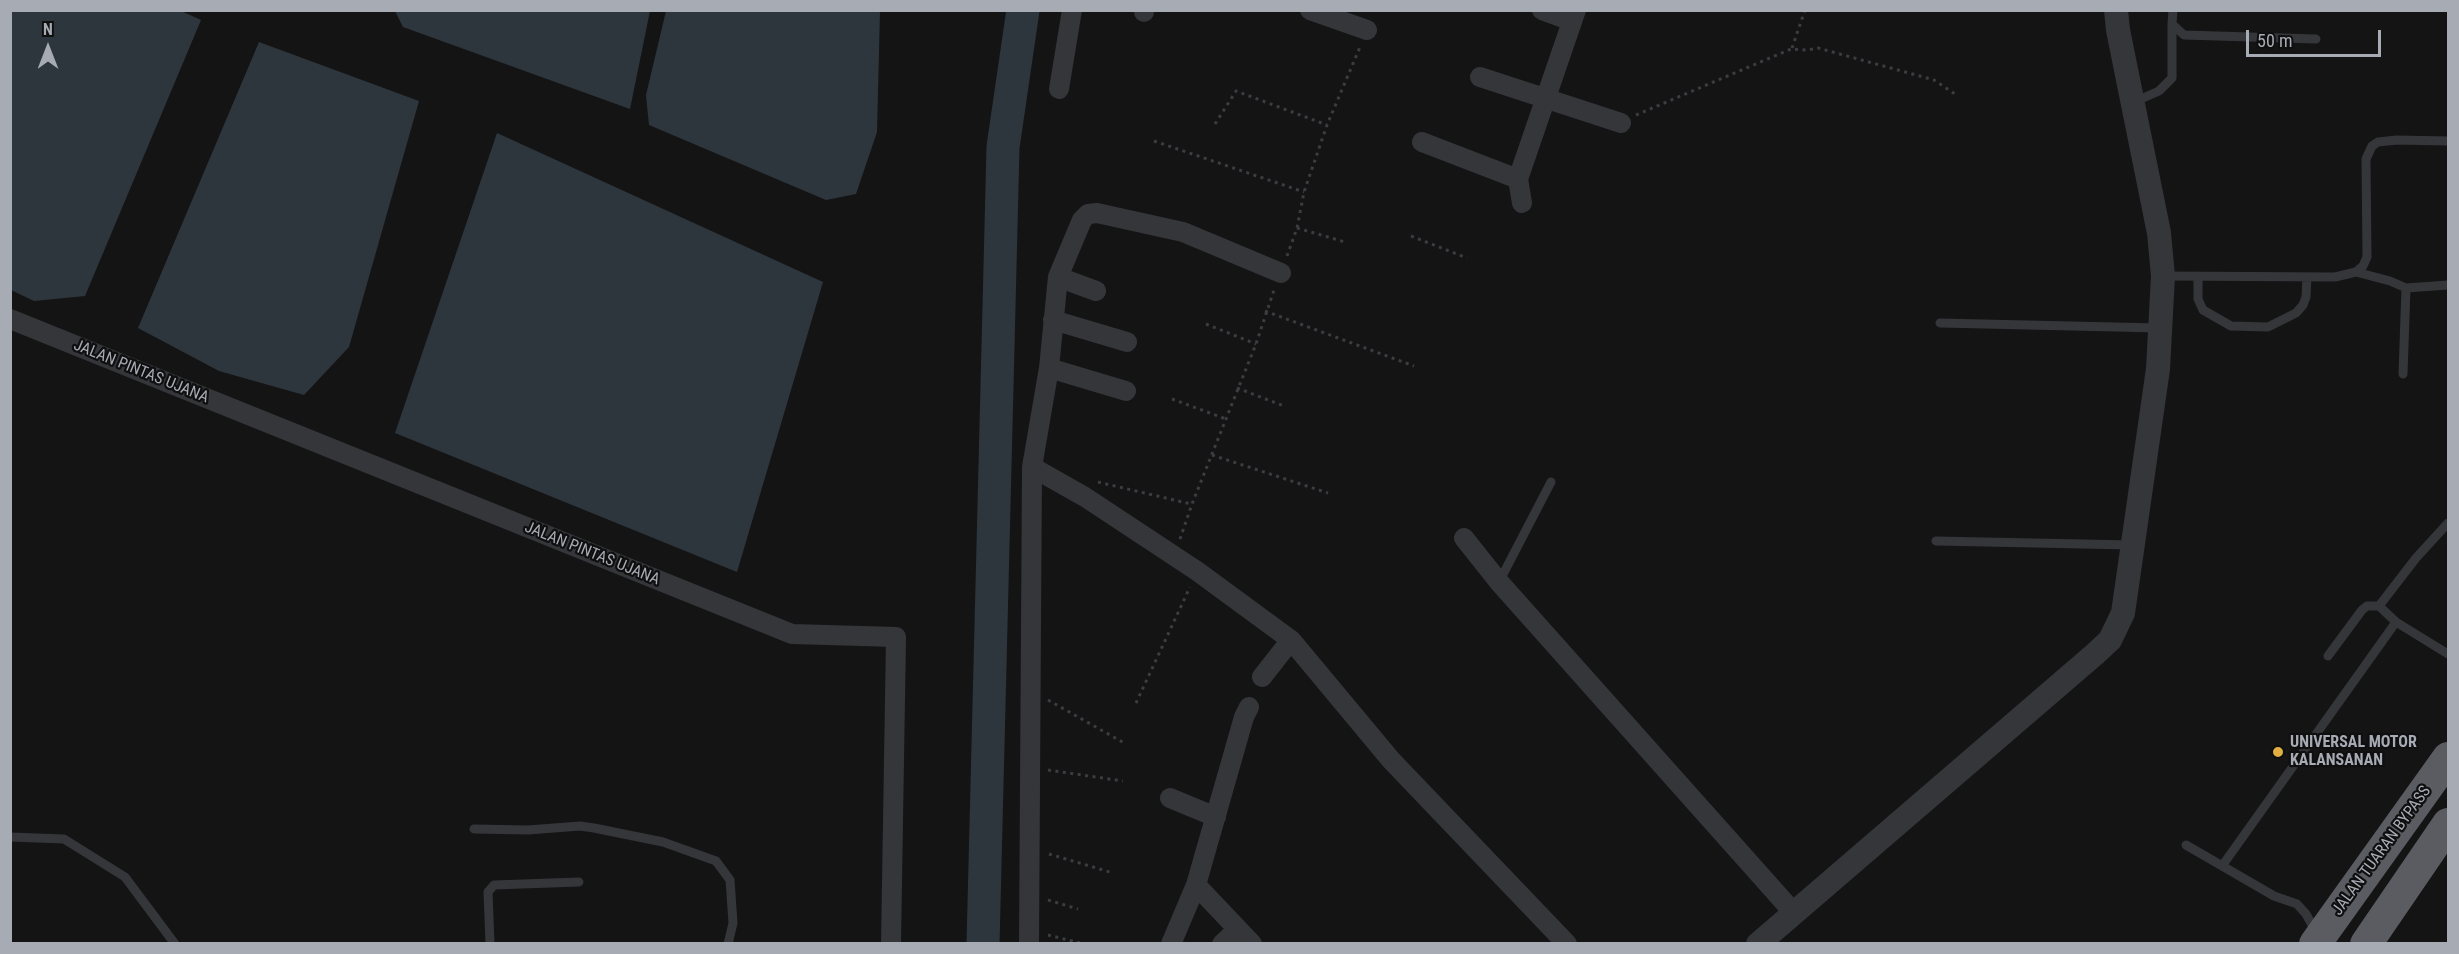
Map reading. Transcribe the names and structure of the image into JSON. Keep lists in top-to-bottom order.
{
  "streets": {
    "highway": ["JALAN TUARAN BYPASS"],
    "street": ["JALAN PINTAS UJANA"]
  },
  "places": ["UNIVERSAL MOTOR KALANSANAN"],
  "scale_bar": "50 m",
  "north": "top"
}
